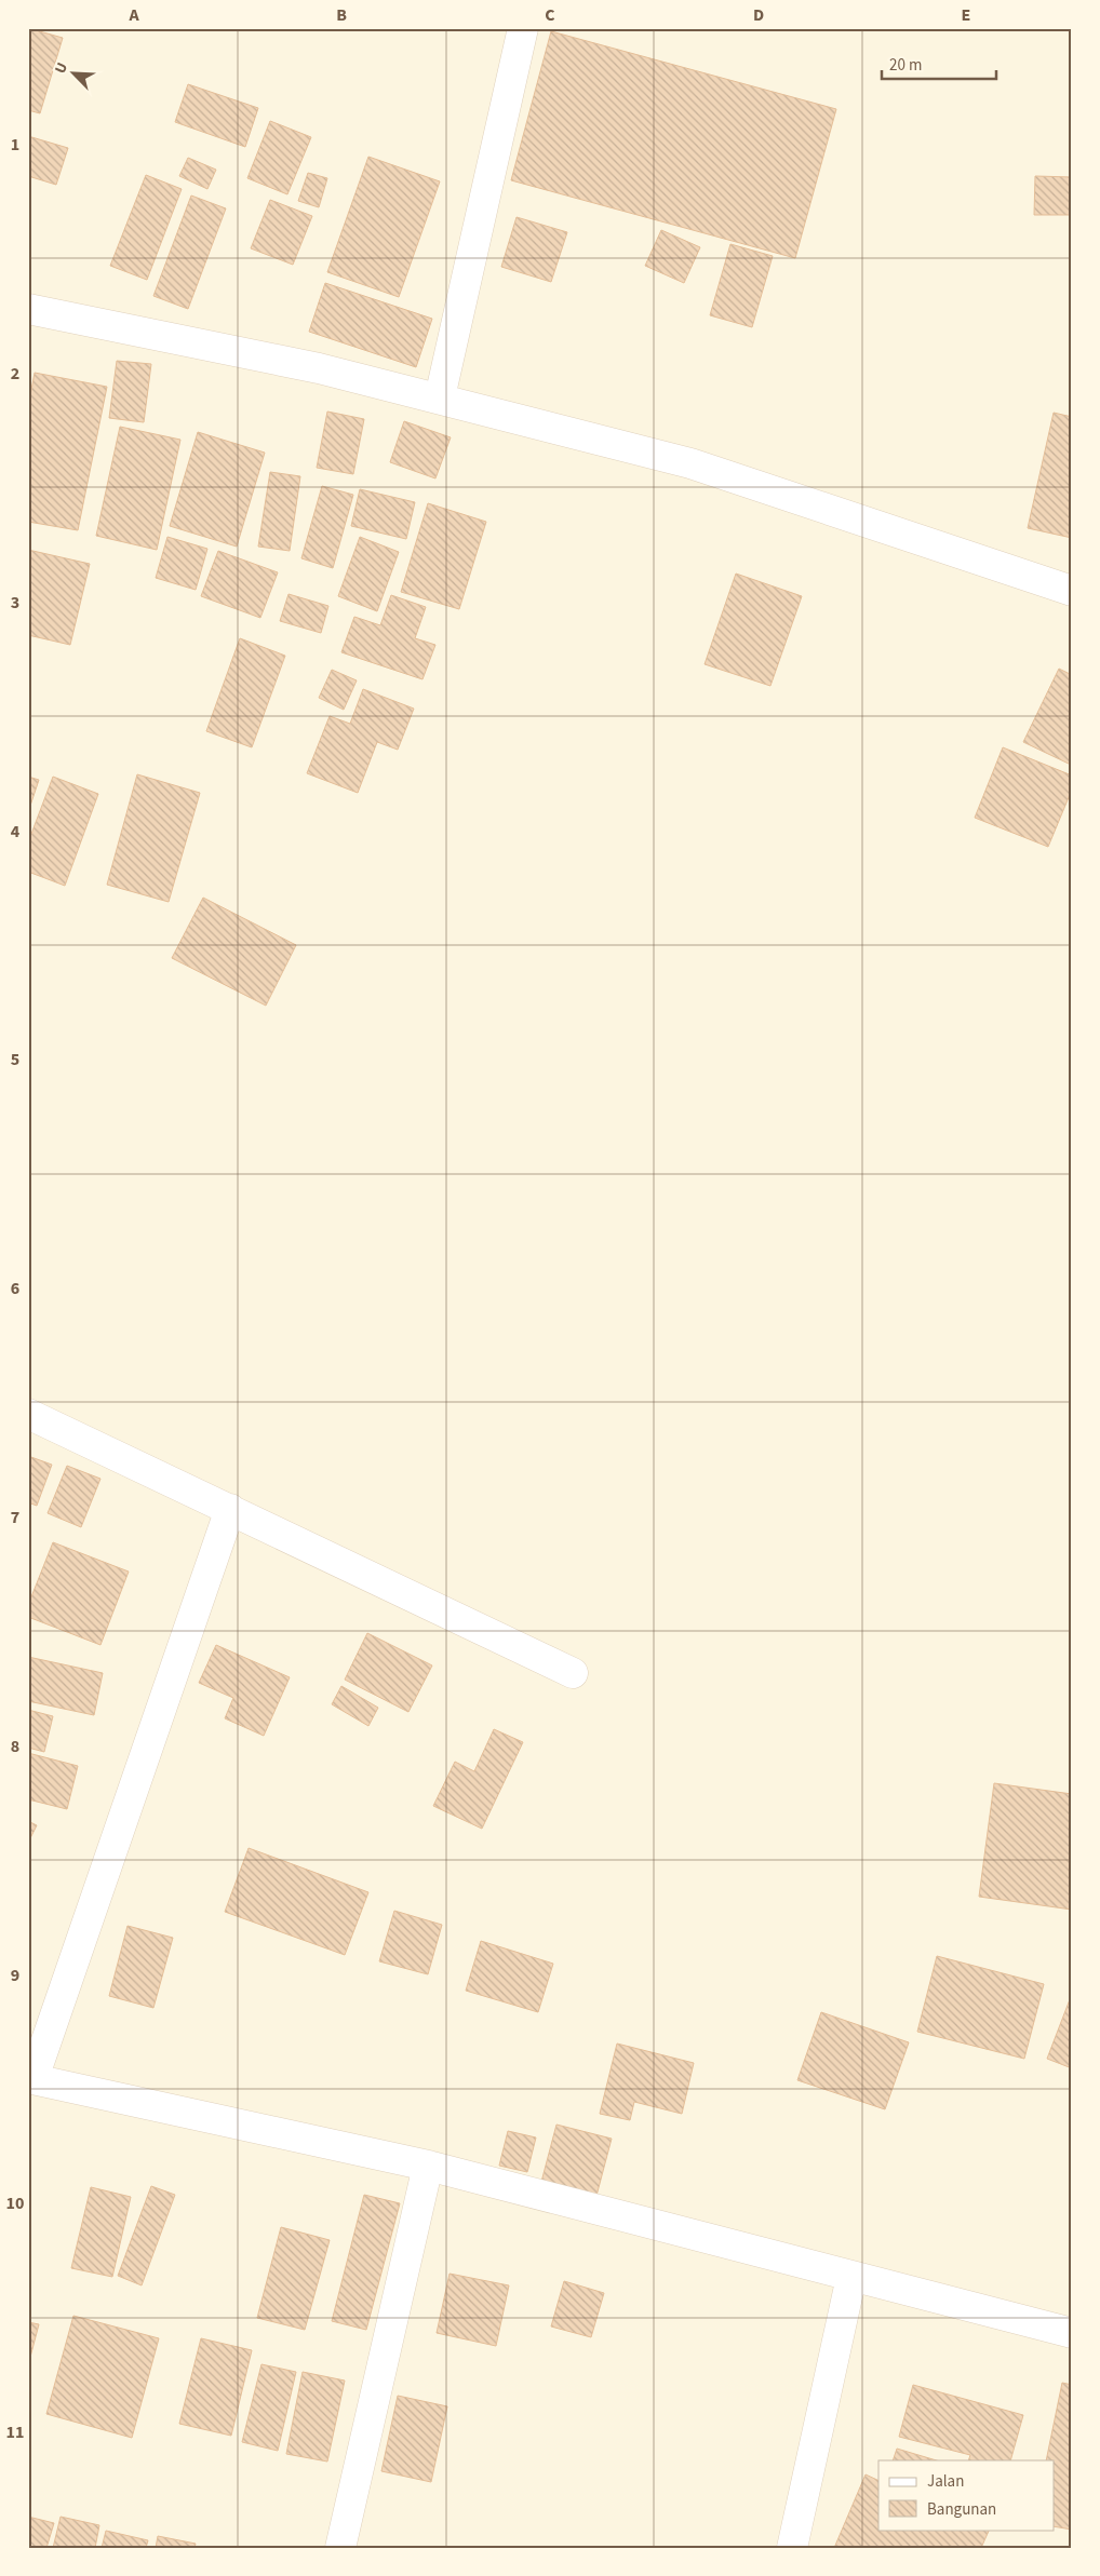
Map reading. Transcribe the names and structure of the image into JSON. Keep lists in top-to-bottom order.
{
  "legend": ["Jalan", "Bangunan"],
  "scale_bar": "20 m",
  "north": "top left",
  "grid": {
    "columns": [
      "A",
      "B",
      "C",
      "D",
      "E"
    ],
    "rows": [
      "1",
      "2",
      "3",
      "4",
      "5",
      "6",
      "7",
      "8",
      "9",
      "10",
      "11"
    ]
  }
}
